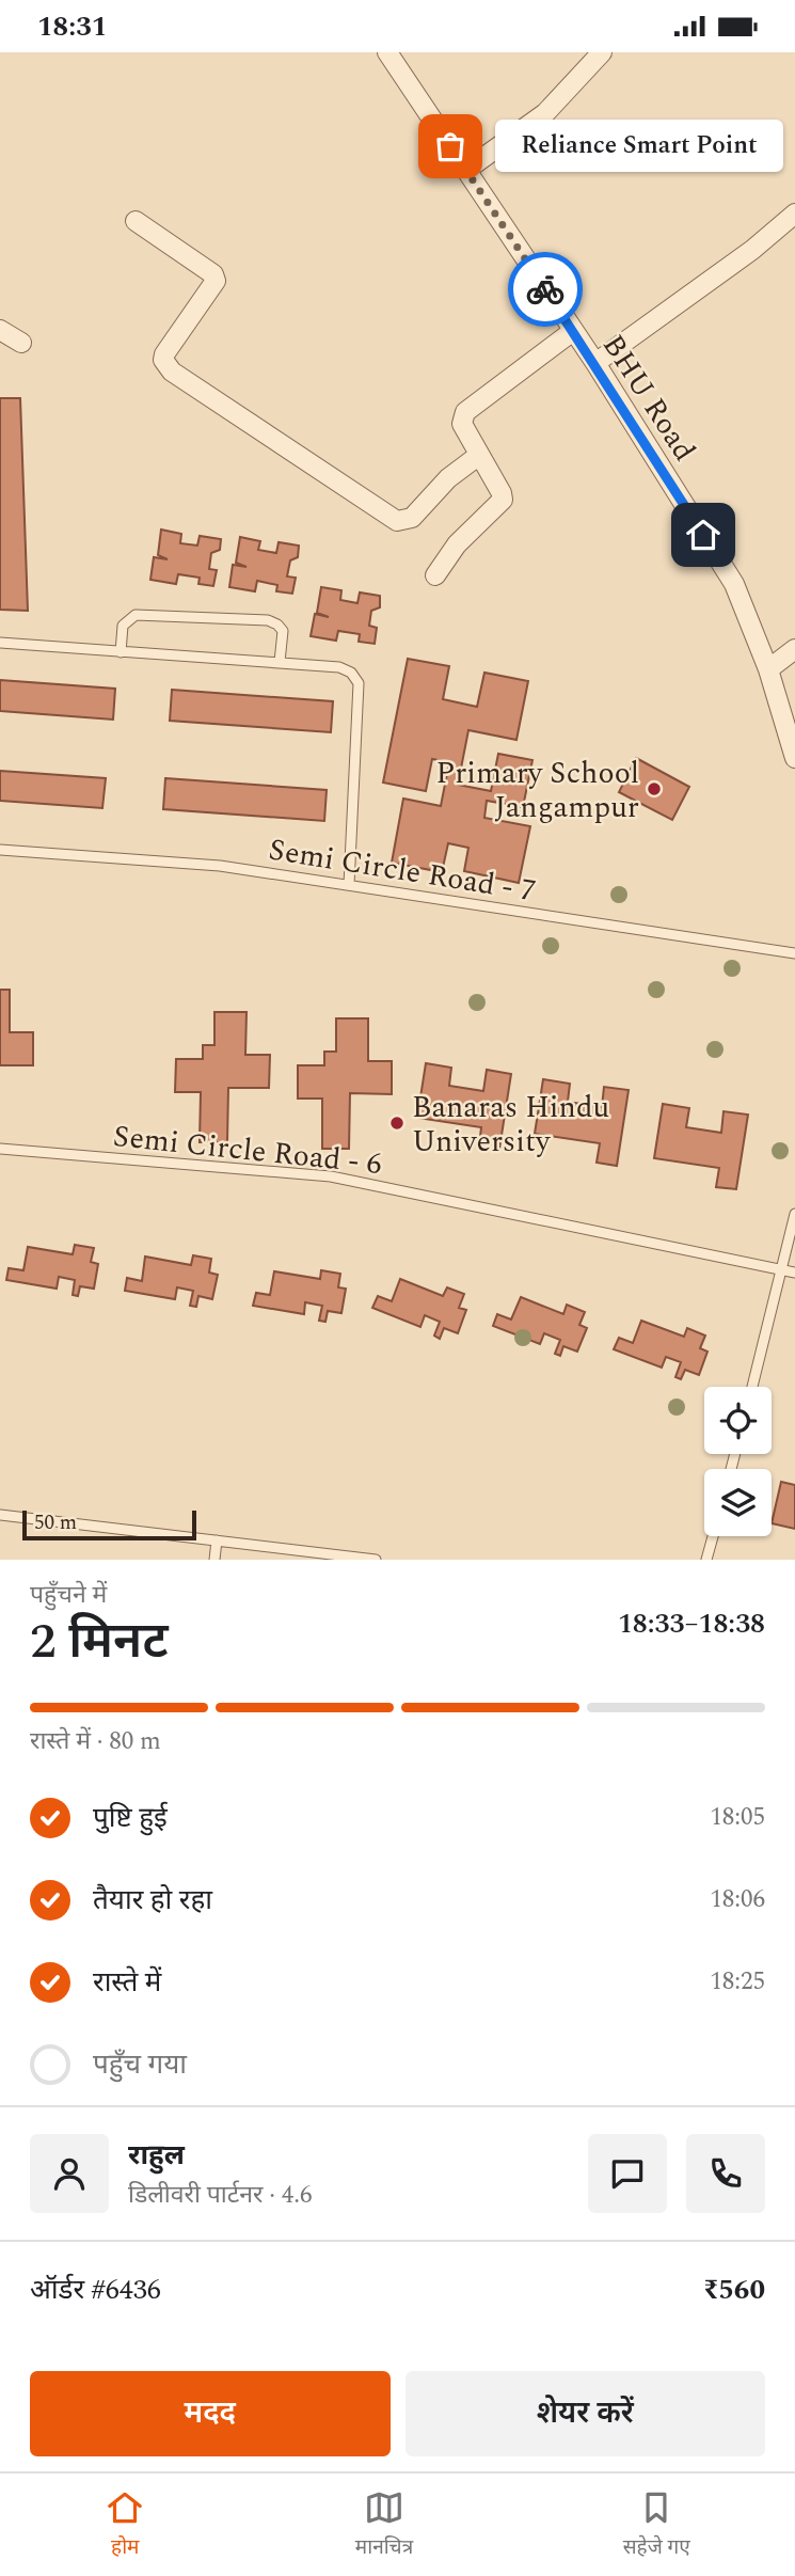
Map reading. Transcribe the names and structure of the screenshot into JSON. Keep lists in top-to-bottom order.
{
  "streets": {
    "street": ["BHU Road"],
    "lane": ["Semi Circle Road - 7", "Semi Circle Road - 6"]
  },
  "places": ["Reliance Smart Point", "Primary School Jangampur", "Banaras Hindu University"],
  "scale_bar": "50 m",
  "page": {
    "status": "18:31",
    "bubble": "Reliance Smart Point",
    "scale": "50 m",
    "heading": ["2 मिनट", "पहुँचने में", "18:33–18:38"],
    "panel": [
      "राहुल",
      "डिलीवरी पार्टनर · 4.6",
      "ऑर्डर #6436",
      "₹560"
    ],
    "bar": "रास्ते में · 80 m",
    "list": [
      ["पुष्टि हुई", "18:05"],
      ["तैयार हो रहा", "18:06"],
      ["रास्ते में", "18:25"],
      "पहुँच गया"
    ],
    "buttons": ["मदद", "शेयर करें"],
    "tabs": ["होम", "मानचित्र", "सहेजे गए"]
  }
}
